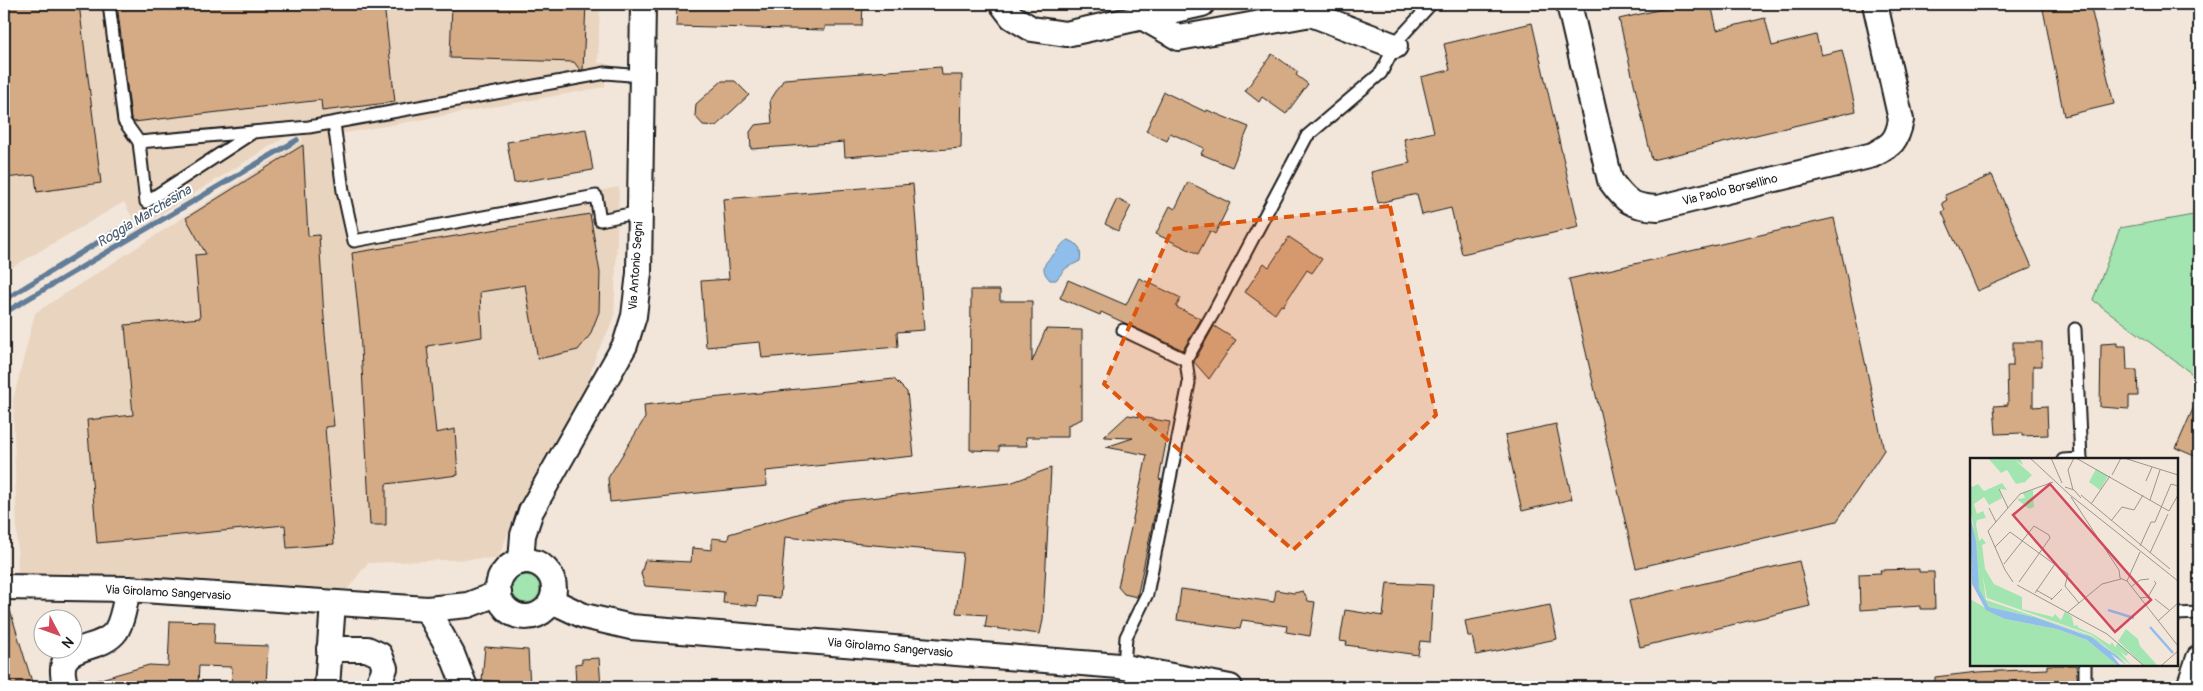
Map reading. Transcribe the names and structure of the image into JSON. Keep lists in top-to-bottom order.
{
  "streets": {
    "street": ["Via Paolo Borsellino", "Via Antonio Segni", "Via Girolamo Sangervasio"]
  },
  "crossings": [
    ["Via Antonio Segni", "Via Girolamo Sangervasio"]
  ],
  "water": ["Roggia Marchesina"],
  "north": "bottom right"
}
